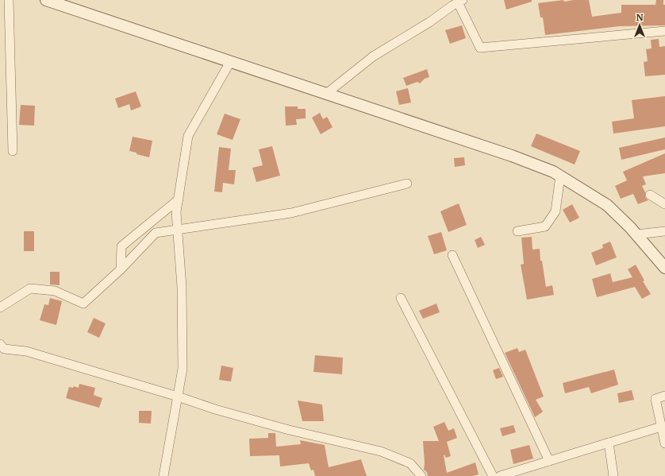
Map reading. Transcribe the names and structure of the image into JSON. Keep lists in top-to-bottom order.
{
  "north": "top"
}
